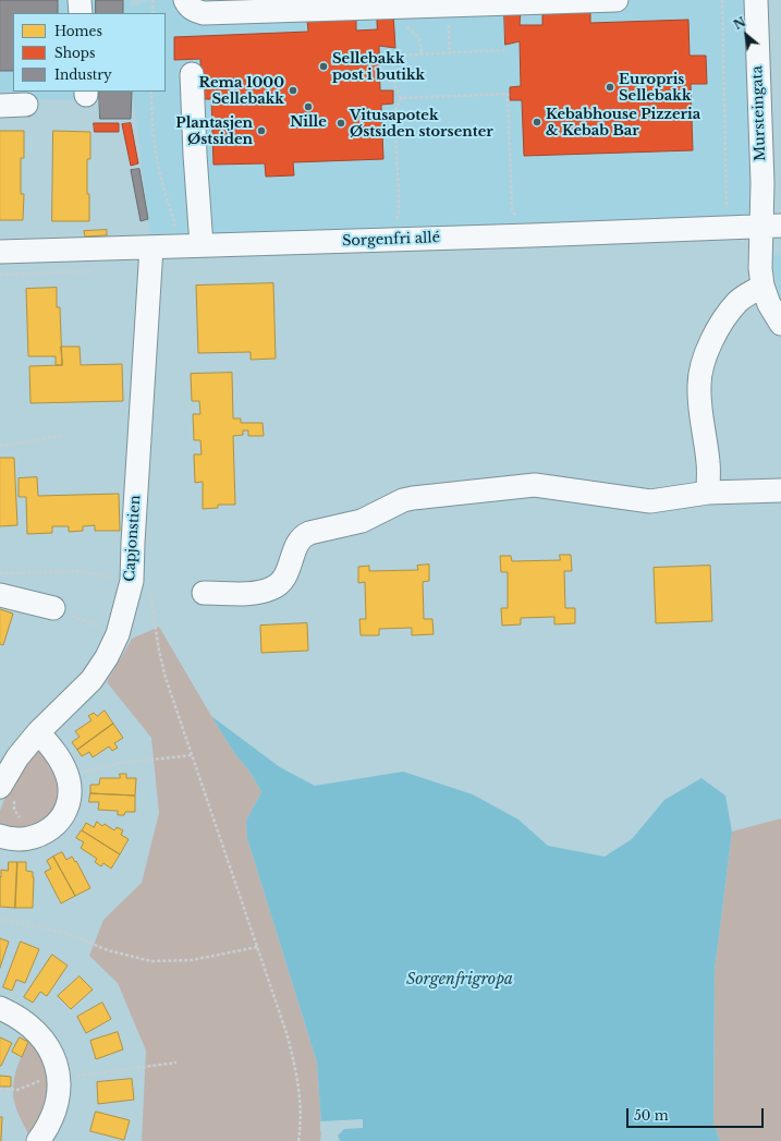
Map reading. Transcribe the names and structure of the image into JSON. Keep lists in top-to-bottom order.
{
  "streets": {
    "street": ["Mursteingata", "Sorgenfri allé", "Capjonstien"]
  },
  "crossings": [
    ["Mursteingata", "Sorgenfri allé"],
    ["Sorgenfri allé", "Capjonstien"]
  ],
  "water": ["Sorgenfrigropa"],
  "places": [
    "Sellebakk post i butikk",
    "Europris Sellebakk",
    "Rema 1000 Sellebakk",
    "Nille",
    "Kebabhouse Pizzeria & Kebab Bar",
    "Vitusapotek Østsiden storsenter",
    "Plantasjen Østsiden"
  ],
  "legend": ["Homes", "Shops", "Industry"],
  "scale_bar": "50 m",
  "north": "top left"
}
